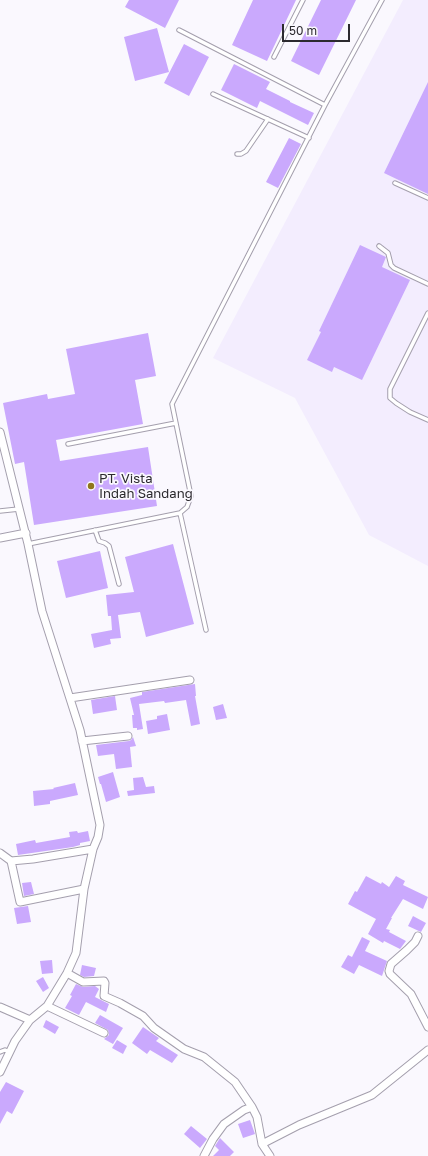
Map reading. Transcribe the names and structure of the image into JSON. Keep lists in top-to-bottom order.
{
  "places": ["PT. Vista Indah Sandang"],
  "scale_bar": "50 m"
}
